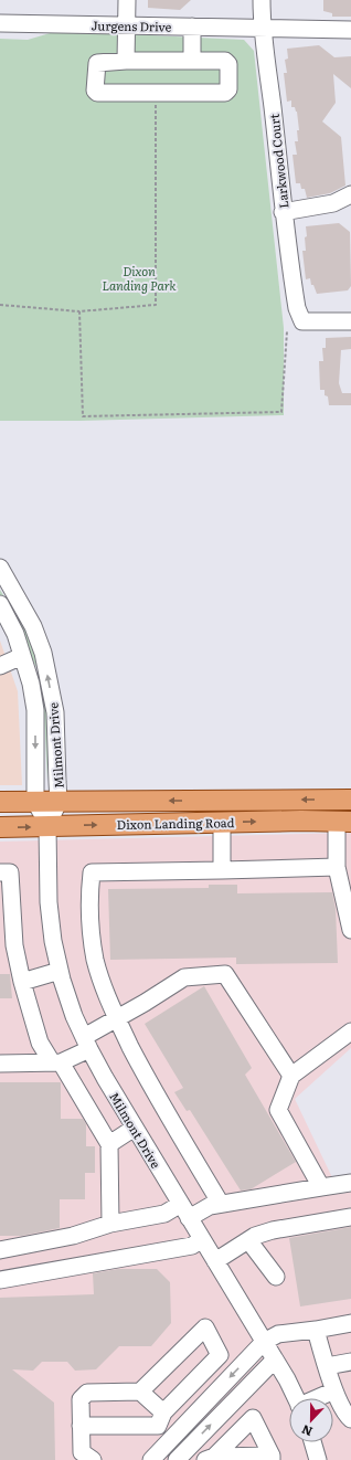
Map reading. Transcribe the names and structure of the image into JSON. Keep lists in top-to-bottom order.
{
  "streets": {
    "main road": ["Dixon Landing Road"],
    "street": ["Jurgens Drive", "Larkwood Court", "Milmont Drive"]
  },
  "crossings": [
    ["Jurgens Drive", "Larkwood Court"],
    ["Milmont Drive", "Dixon Landing Road"]
  ],
  "parks": ["Dixon Landing Park"],
  "north": "bottom"
}
